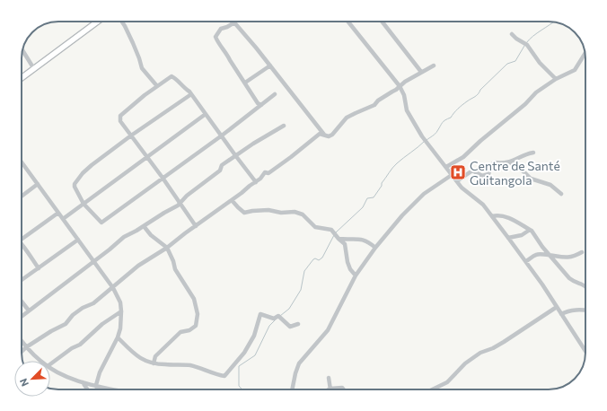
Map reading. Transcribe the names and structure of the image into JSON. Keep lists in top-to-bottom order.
{
  "places": {
    "hospital": ["Centre de Santé Guitangola"]
  },
  "north": "bottom left"
}
